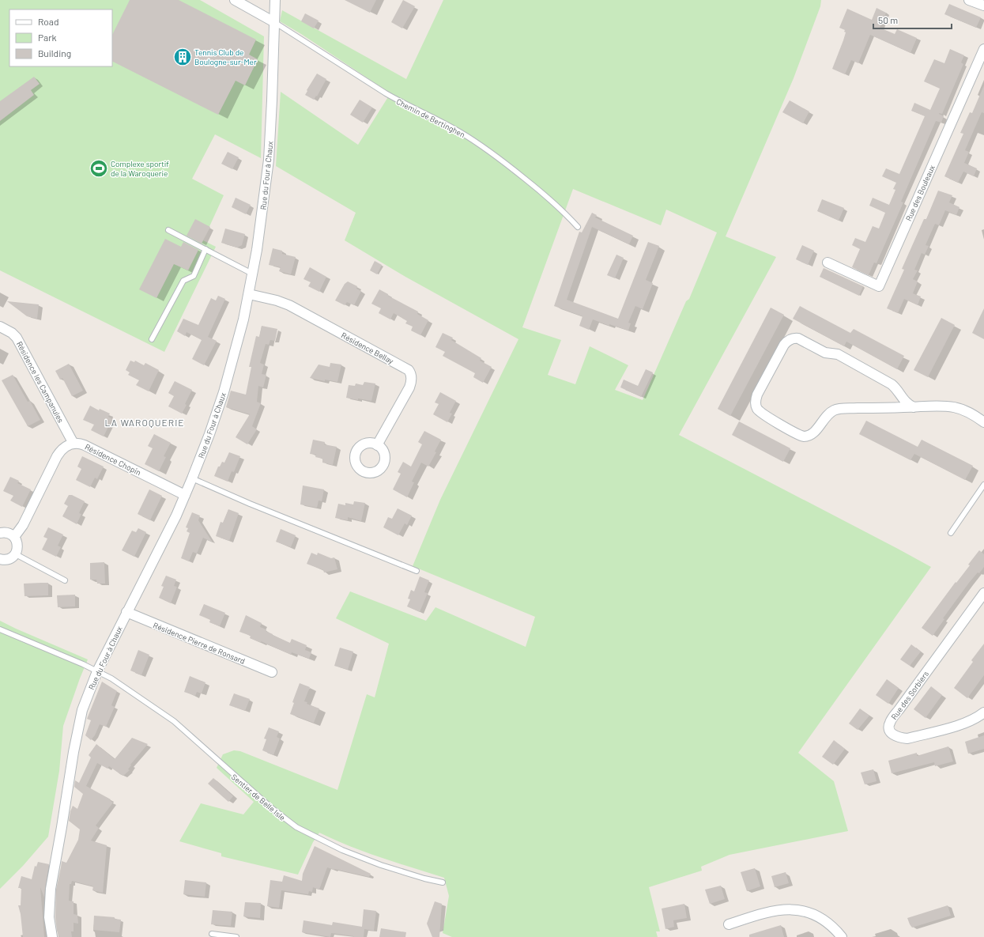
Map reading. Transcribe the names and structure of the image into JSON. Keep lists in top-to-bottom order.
{
  "streets": {
    "street": [
      "Rue du Four à Chaux",
      "Rue des Bouleaux",
      "Résidence Bellay",
      "Résidence les Campanules",
      "Résidence Chopin",
      "Résidence Pierre de Ronsard",
      "Rue des Sorbiers"
    ],
    "lane": ["Chemin de Bertinghen", "Sentier de Belle Isle"]
  },
  "crossings": [
    ["Chemin de Bertinghen", "Rue du Four à Chaux"],
    ["Rue du Four à Chaux", "Résidence Bellay"],
    ["Rue du Four à Chaux", "Résidence Chopin"],
    ["Rue du Four à Chaux", "Résidence Pierre de Ronsard"],
    ["Rue du Four à Chaux", "Sentier de Belle Isle"],
    ["Résidence les Campanules", "Résidence Chopin"]
  ],
  "districts": ["LA WAROQUERIE"],
  "places": {
    "building": ["Tennis Club de Boulogne-sur-Mer"],
    "sports": ["Complexe sportif de la Waroquerie"]
  },
  "legend": ["Road", "Park", "Building"],
  "scale_bar": "50 m"
}
